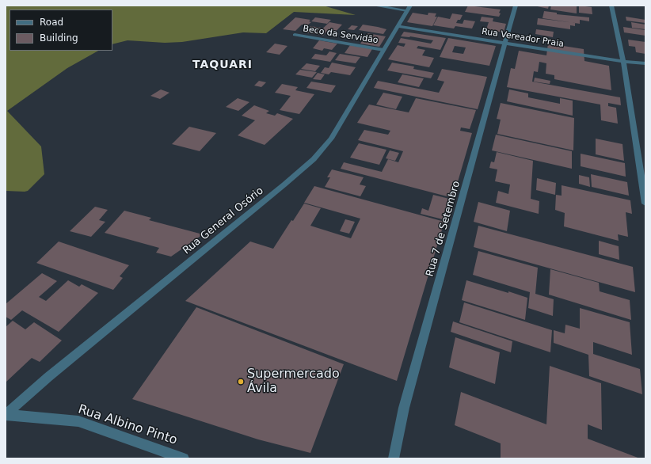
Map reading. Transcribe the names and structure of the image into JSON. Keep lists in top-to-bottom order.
{
  "streets": {
    "street": [
      "Beco da Servidão",
      "Rua Vereador Praia",
      "Rua General Osório",
      "Rua 7 de Setembro",
      "Rua Albino Pinto"
    ]
  },
  "crossings": [
    ["Beco da Servidão", "Rua General Osório"],
    ["Rua Vereador Praia", "Rua General Osório"],
    ["Rua Vereador Praia", "Rua 7 de Setembro"],
    ["Rua General Osório", "Rua Albino Pinto"]
  ],
  "districts": ["TAQUARI"],
  "places": ["Supermercado Ávila"],
  "legend": ["Road", "Building"]
}
